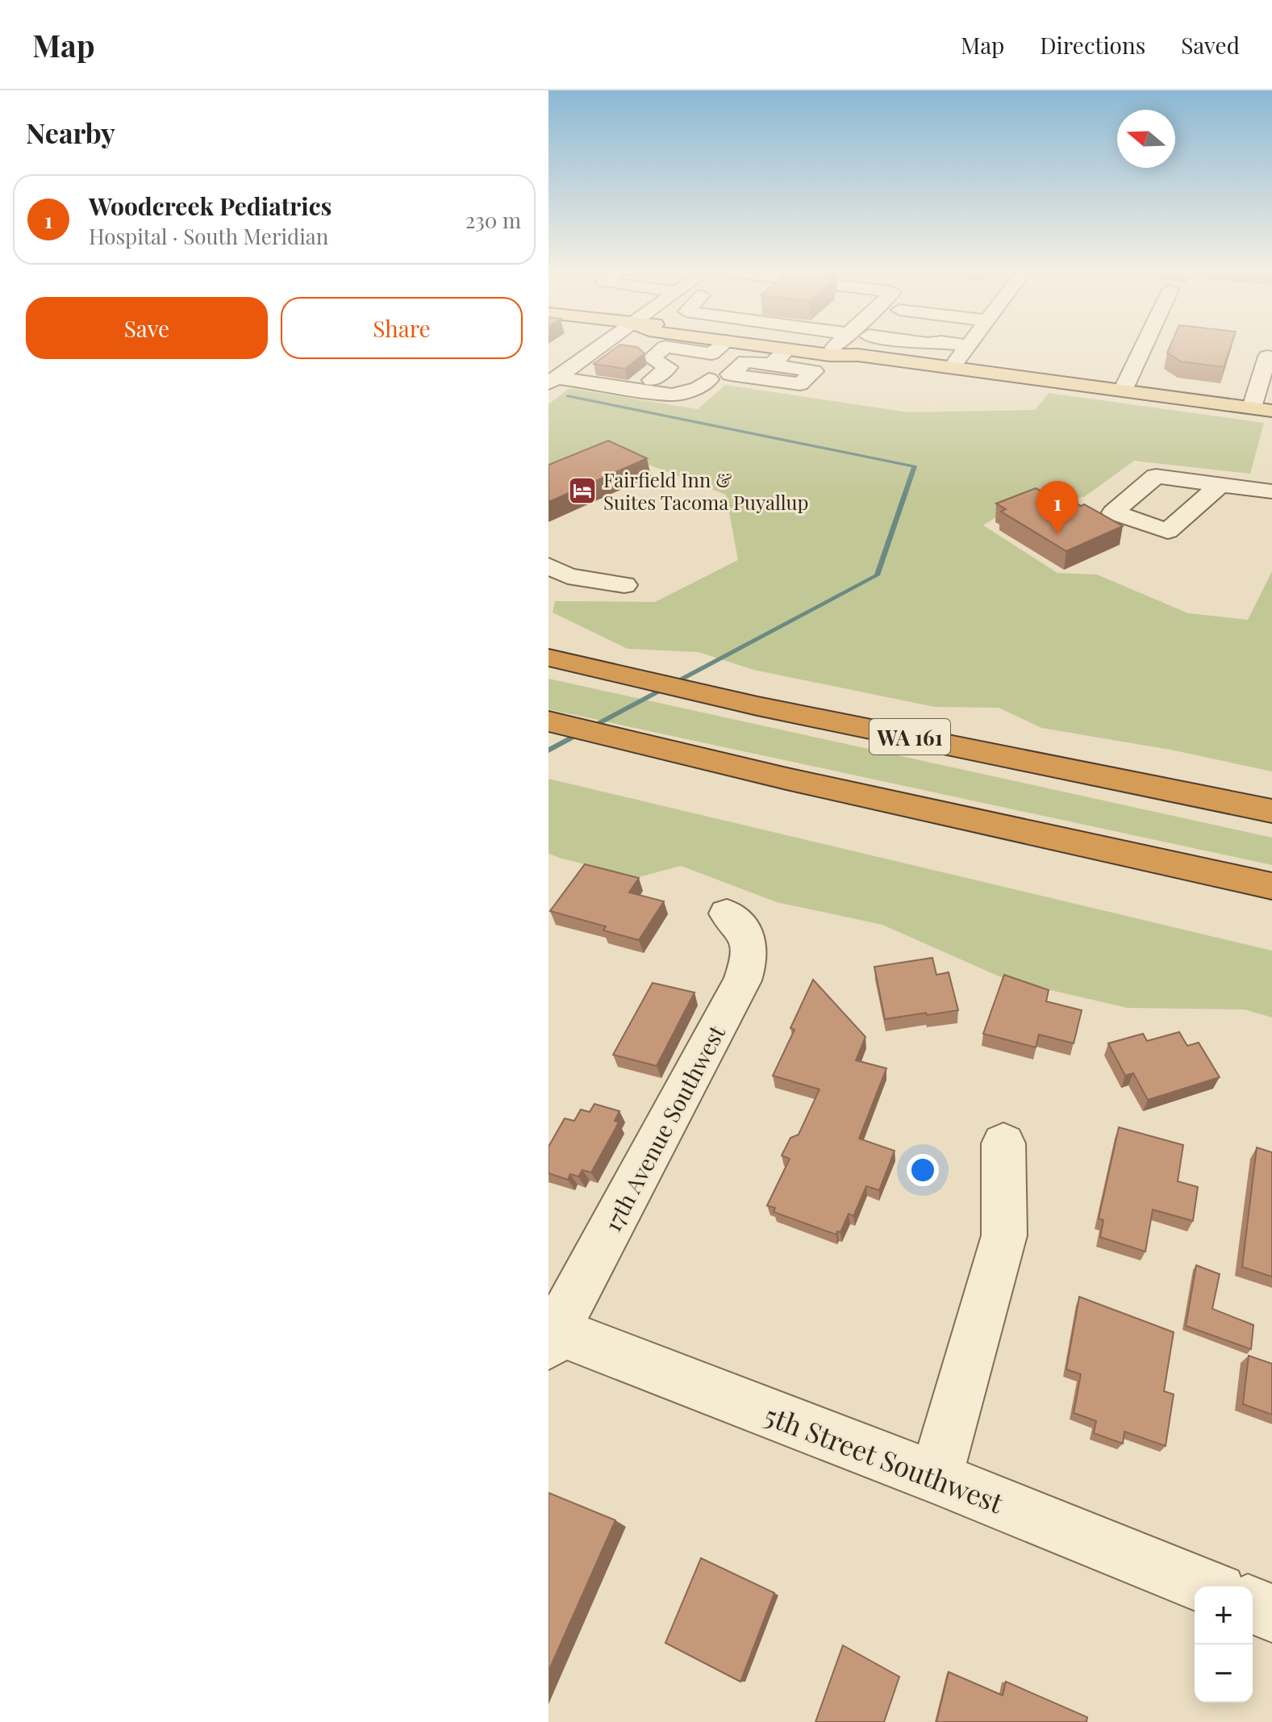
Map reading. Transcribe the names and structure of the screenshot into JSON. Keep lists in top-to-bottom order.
{
  "streets": {
    "highway": ["WA 161"],
    "street": ["17th Avenue Southwest", "5th Street Southwest"]
  },
  "crossings": [
    ["17th Avenue Southwest", "5th Street Southwest"]
  ],
  "places": {
    "hotel": ["Fairfield Inn & Suites Tacoma Puyallup"]
  },
  "north": "left",
  "page": {
    "header": "Map",
    "nav": ["Map", "Directions", "Saved"],
    "heading": "Nearby",
    "list": [
      {
        "mark": "1",
        "name": "Woodcreek Pediatrics",
        "note": "Hospital · South Meridian",
        "value": "230 m"
      }
    ],
    "buttons": ["Save", "Share"],
    "pins": "1",
    "map_buttons": ["+", "−"]
  }
}
